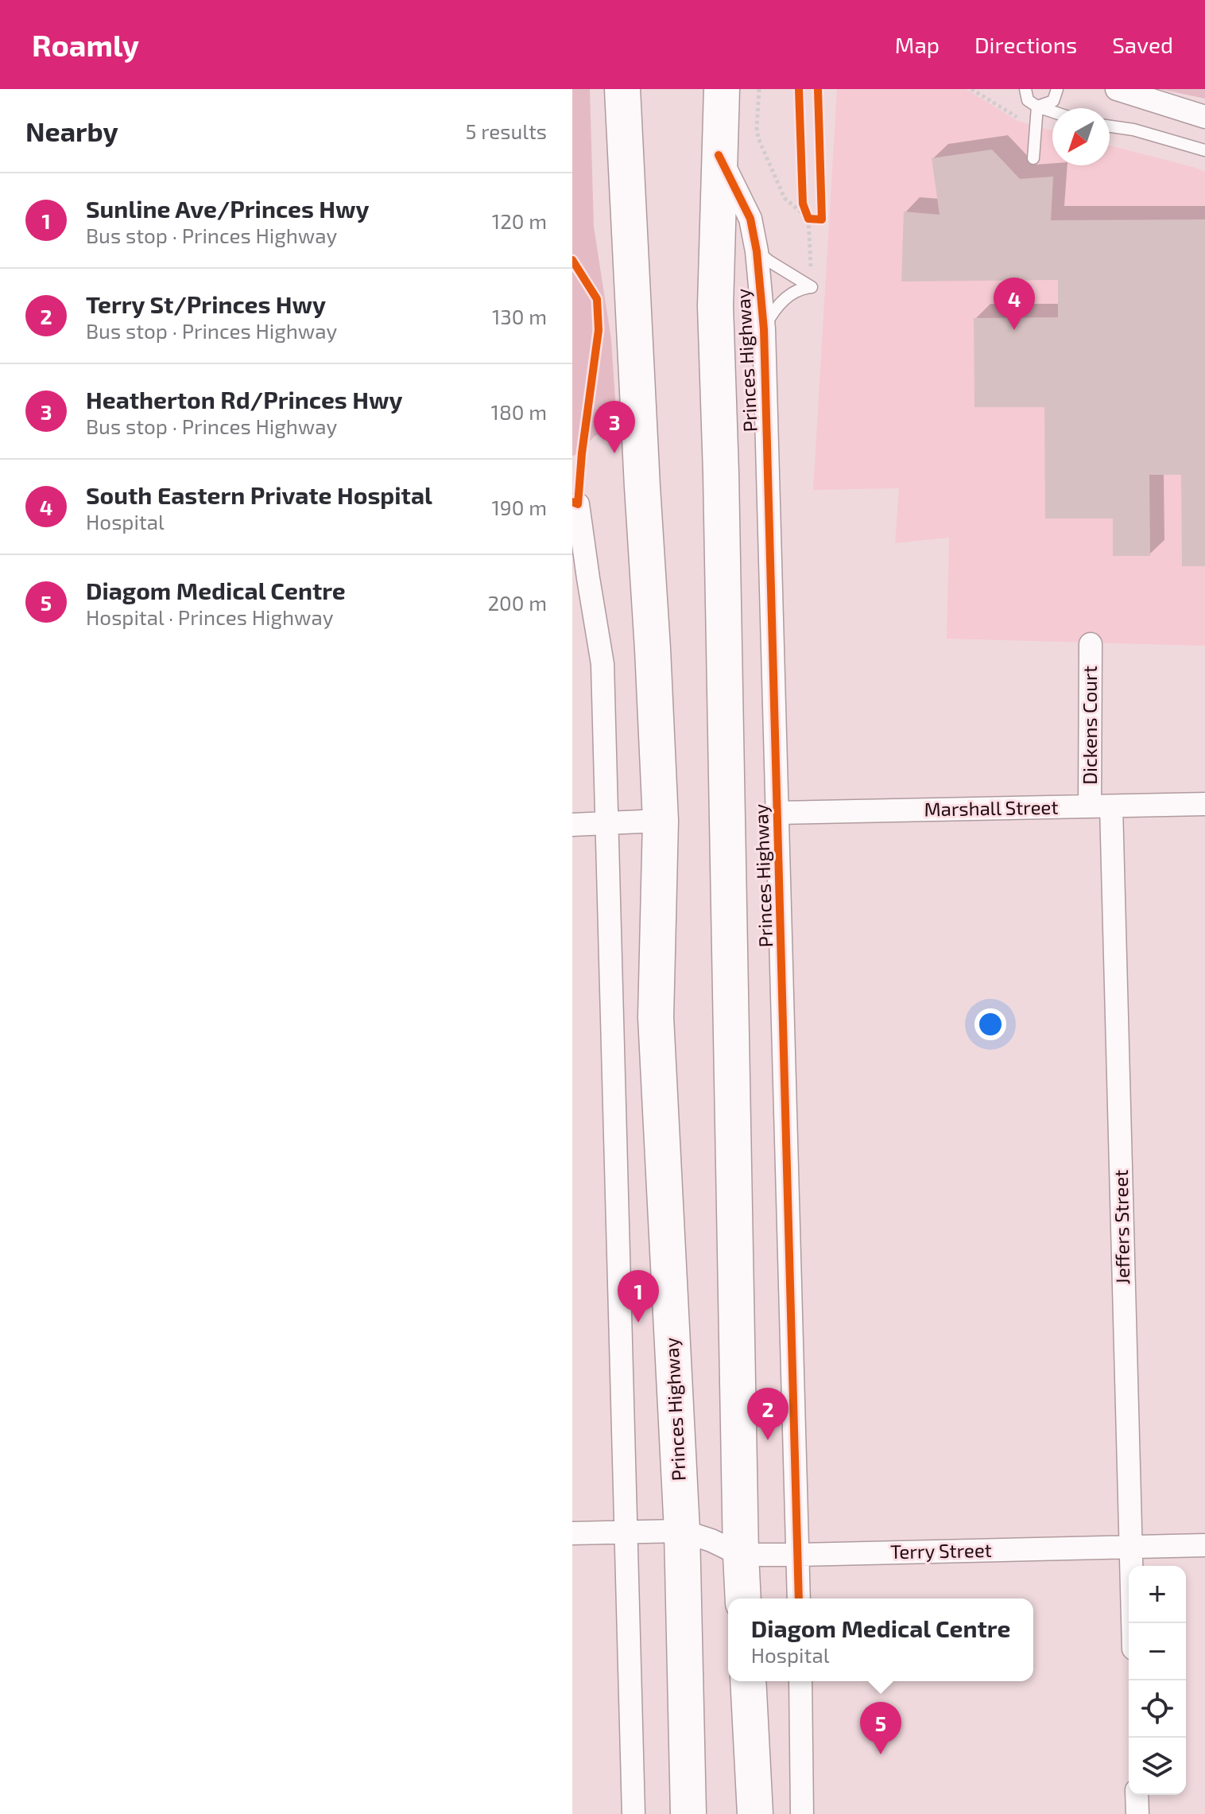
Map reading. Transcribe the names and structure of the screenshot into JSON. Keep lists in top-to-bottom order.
{
  "streets": {
    "highway": ["Princes Highway"],
    "street": [
      "Dickens Court",
      "Marshall Street",
      "Jeffers Street",
      "Terry Street"
    ]
  },
  "crossings": [
    ["Princes Highway", "Marshall Street"],
    ["Princes Highway", "Terry Street"],
    ["Dickens Court", "Marshall Street"],
    ["Dickens Court", "Jeffers Street"],
    ["Marshall Street", "Jeffers Street"],
    ["Jeffers Street", "Terry Street"]
  ],
  "north": "bottom left",
  "page": {
    "header": "Roamly",
    "nav": ["Map", "Directions", "Saved"],
    "heading": ["Nearby", "5 results"],
    "list": [
      {
        "mark": "1",
        "name": "Sunline Ave/Princes Hwy",
        "note": "Bus stop · Princes Highway",
        "value": "120 m"
      },
      {
        "mark": "2",
        "name": "Terry St/Princes Hwy",
        "note": "Bus stop · Princes Highway",
        "value": "130 m"
      },
      {
        "mark": "3",
        "name": "Heatherton Rd/Princes Hwy",
        "note": "Bus stop · Princes Highway",
        "value": "180 m"
      },
      {
        "mark": "4",
        "name": "South Eastern Private Hospital",
        "note": "Hospital",
        "value": "190 m"
      },
      {
        "mark": "5",
        "name": "Diagom Medical Centre",
        "note": "Hospital · Princes Highway",
        "value": "200 m"
      }
    ],
    "pins": [
      "4",
      "3",
      "1",
      "2",
      "5"
    ],
    "map_buttons": ["+", "−"],
    "popup": ["Diagom Medical Centre", "Hospital"]
  }
}
